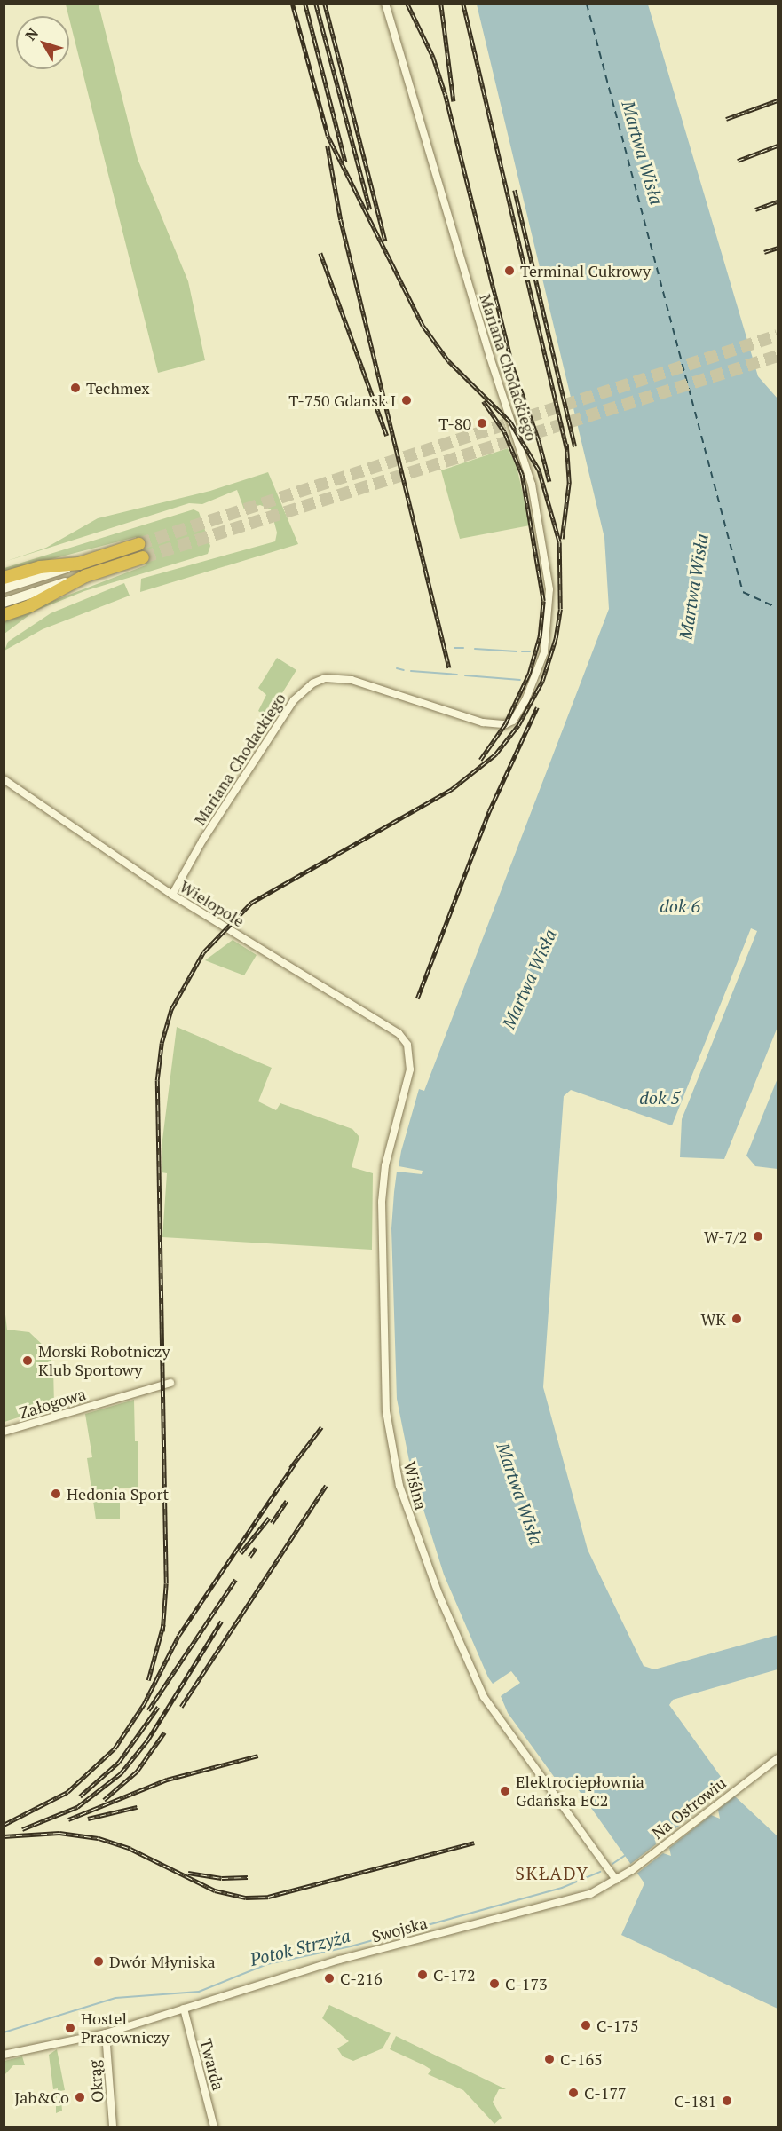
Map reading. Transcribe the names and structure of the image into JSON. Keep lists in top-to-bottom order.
{
  "streets": {
    "street": [
      "Mariana Chodackiego",
      "Wielopole",
      "Załogowa",
      "Wiślna",
      "Na Ostrowiu",
      "Swojska",
      "Twarda",
      "Okrąg"
    ]
  },
  "crossings": [
    ["Mariana Chodackiego", "Wielopole"],
    ["Wielopole", "Wiślna"],
    ["Wiślna", "Na Ostrowiu"],
    ["Wiślna", "Swojska"],
    ["Na Ostrowiu", "Swojska"],
    ["Swojska", "Twarda"],
    ["Swojska", "Okrąg"]
  ],
  "districts": ["SKŁADY"],
  "water": [
    "Martwa Wisła",
    "dok 6",
    "dok 5",
    "Potok Strzyża"
  ],
  "places": [
    "Terminal Cukrowy",
    "Techmex",
    "T-750 Gdansk I",
    "T-80",
    "W-7/2",
    "WK",
    "Morski Robotniczy Klub Sportowy",
    "Hedonia Sport",
    "Elektrociepłownia Gdańska EC2",
    "Dwór Młyniska",
    "C-172",
    "C-216",
    "C-173",
    "C-175",
    "Hostel Pracowniczy",
    "C-165",
    "C-177",
    "Jab&Co",
    "C-181"
  ],
  "north": "top left"
}
